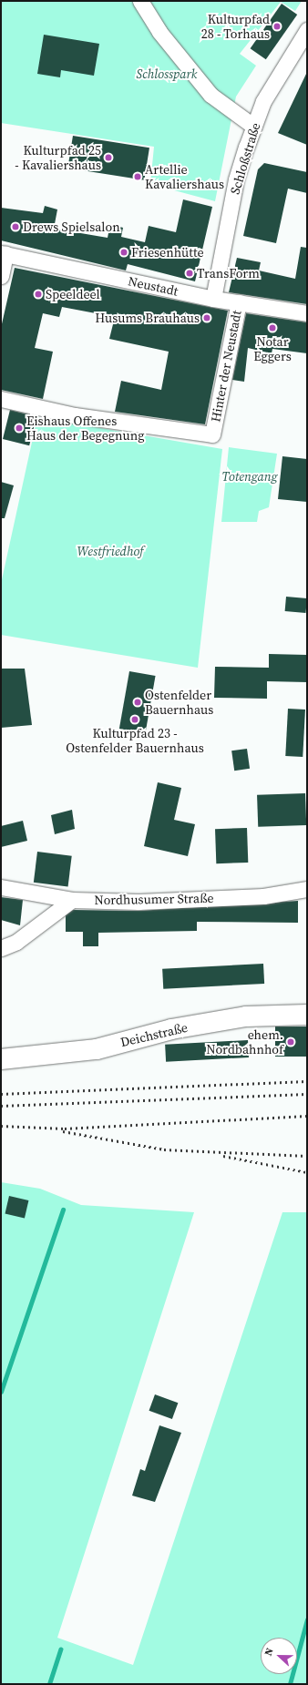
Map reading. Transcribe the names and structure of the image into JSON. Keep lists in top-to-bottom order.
{
  "streets": {
    "main road": ["Deichstraße"],
    "street": [
      "Schloßstraße",
      "Neustadt",
      "Hinter der Neustadt",
      "Nordhusumer Straße"
    ]
  },
  "crossings": [
    ["Schloßstraße", "Neustadt"],
    ["Neustadt", "Hinter der Neustadt"]
  ],
  "parks": ["Schlosspark", "Totengang", "Westfriedhof"],
  "places": [
    "Kulturpfad 28 - Torhaus",
    "Kulturpfad 25 - Kavaliershaus",
    "Artellie Kavaliershaus",
    "Drews Spielsalon",
    "Friesenhütte",
    "TransForm",
    "Speeldeel",
    "Husums Brauhaus",
    "Notar Eggers",
    "Eishaus Offenes Haus der Begegnung",
    "Ostenfelder Bauernhaus",
    "Kulturpfad 23 - Ostenfelder Bauernhaus",
    "ehem. Nordbahnhof"
  ],
  "north": "left"
}
